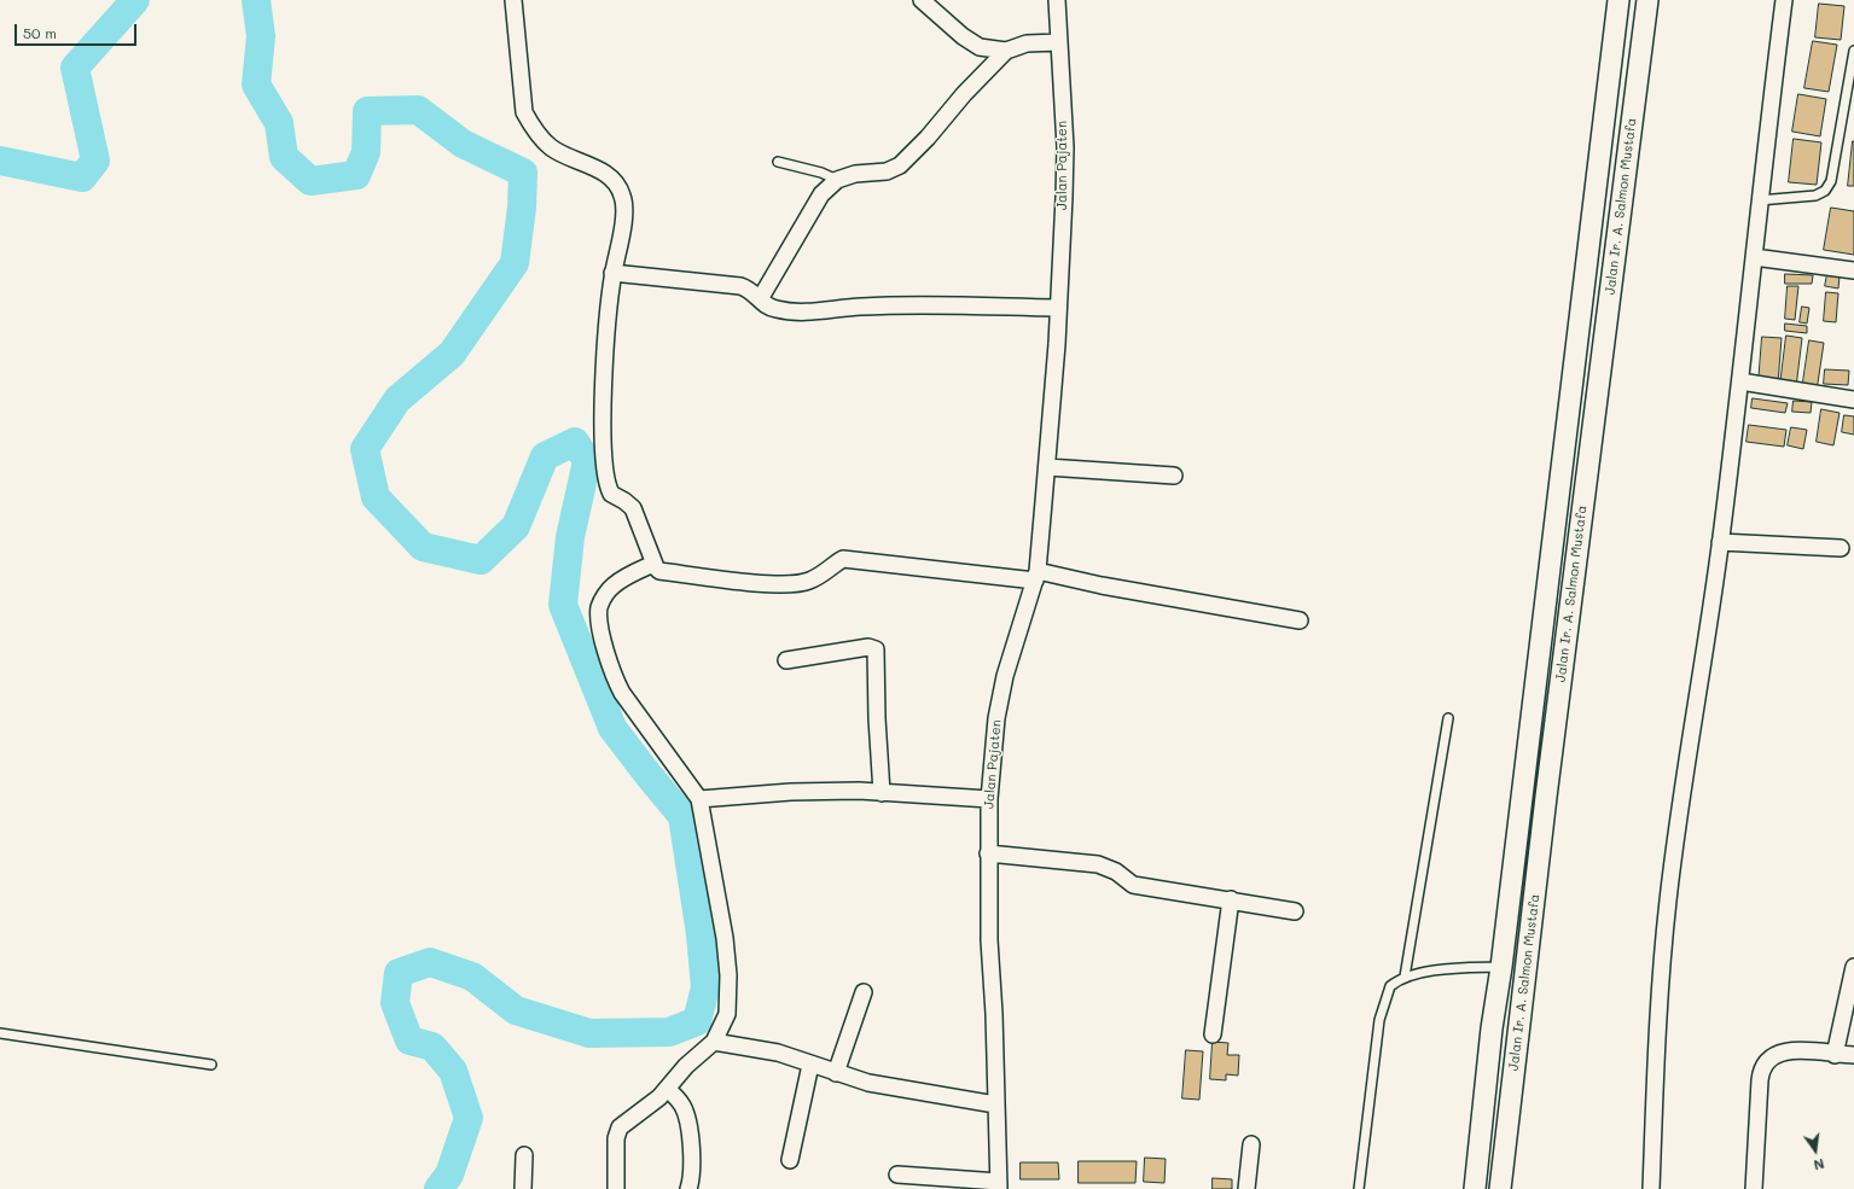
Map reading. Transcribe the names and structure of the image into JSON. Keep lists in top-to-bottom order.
{
  "streets": {
    "street": ["Jalan Pajaten", "Jalan Ir. A. Salmon Mustafa"]
  },
  "scale_bar": "50 m",
  "north": "bottom"
}
